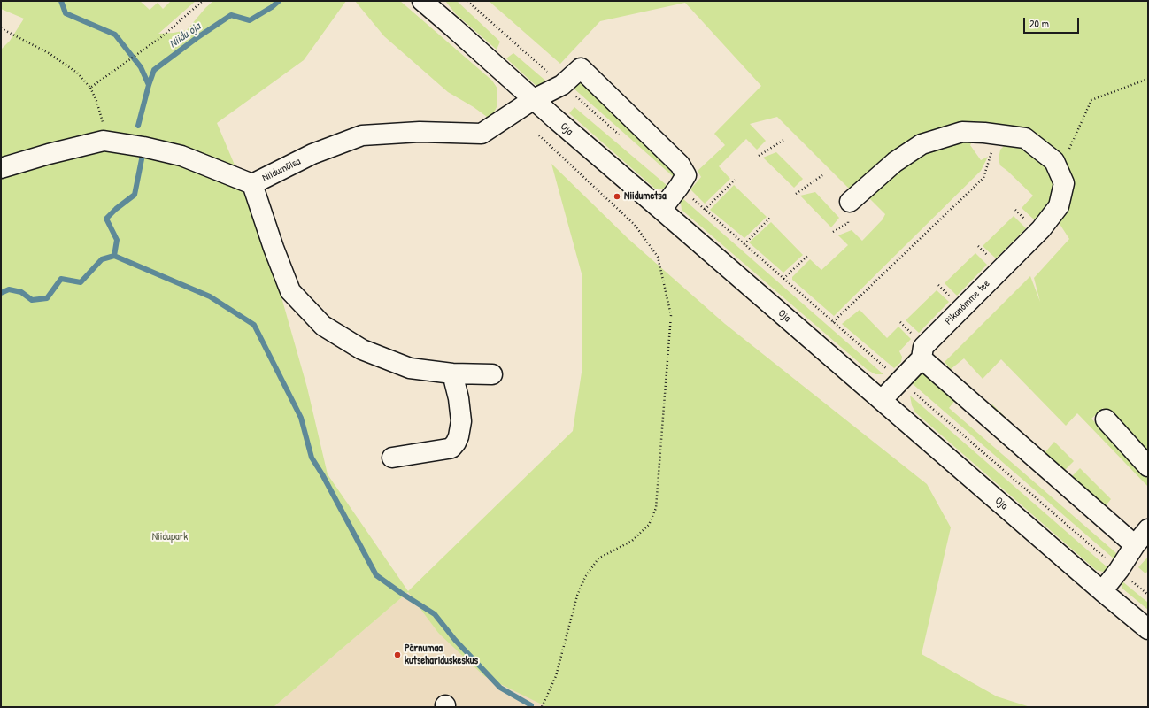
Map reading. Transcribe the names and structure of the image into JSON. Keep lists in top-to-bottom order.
{
  "streets": {
    "street": ["Oja", "Niidumõisa", "Pikanõmme tee"]
  },
  "crossings": [
    ["Oja", "Niidumõisa"],
    ["Oja", "Pikanõmme tee"]
  ],
  "water": ["Niidu oja"],
  "parks": ["Niidupark"],
  "places": ["Niidumetsa", "Pärnumaa kutsehariduskeskus"],
  "scale_bar": "20 m"
}
